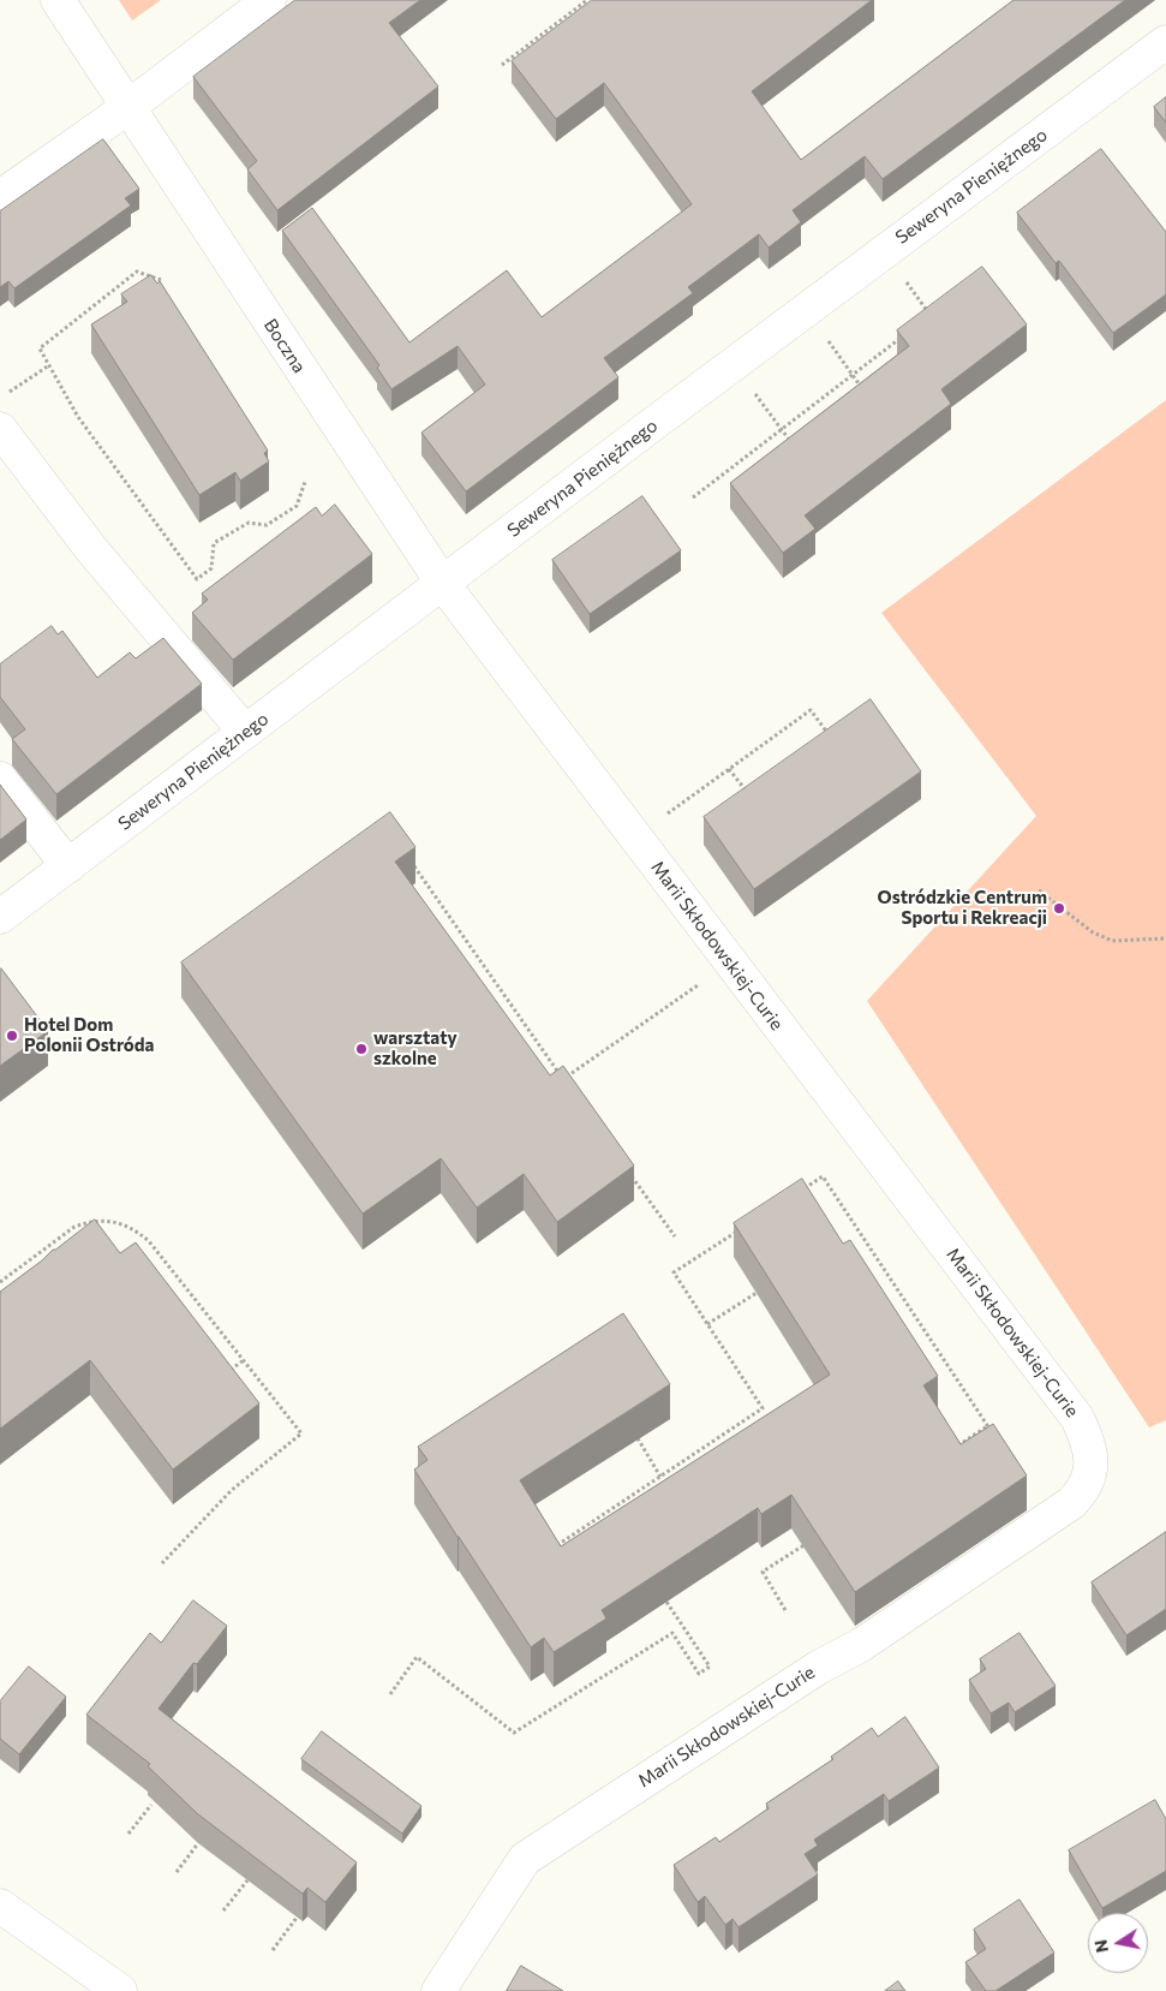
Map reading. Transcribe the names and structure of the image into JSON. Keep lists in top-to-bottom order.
{
  "streets": {
    "street": ["Seweryna Pieniężnego", "Boczna", "Marii Skłodowskiej-Curie"]
  },
  "crossings": [
    ["Seweryna Pieniężnego", "Boczna"],
    ["Seweryna Pieniężnego", "Marii Skłodowskiej-Curie"],
    ["Boczna", "Marii Skłodowskiej-Curie"]
  ],
  "places": ["Ostródzkie Centrum Sportu i Rekreacji", "Hotel Dom Polonii Ostróda", "warsztaty szkolne"],
  "north": "left"
}
